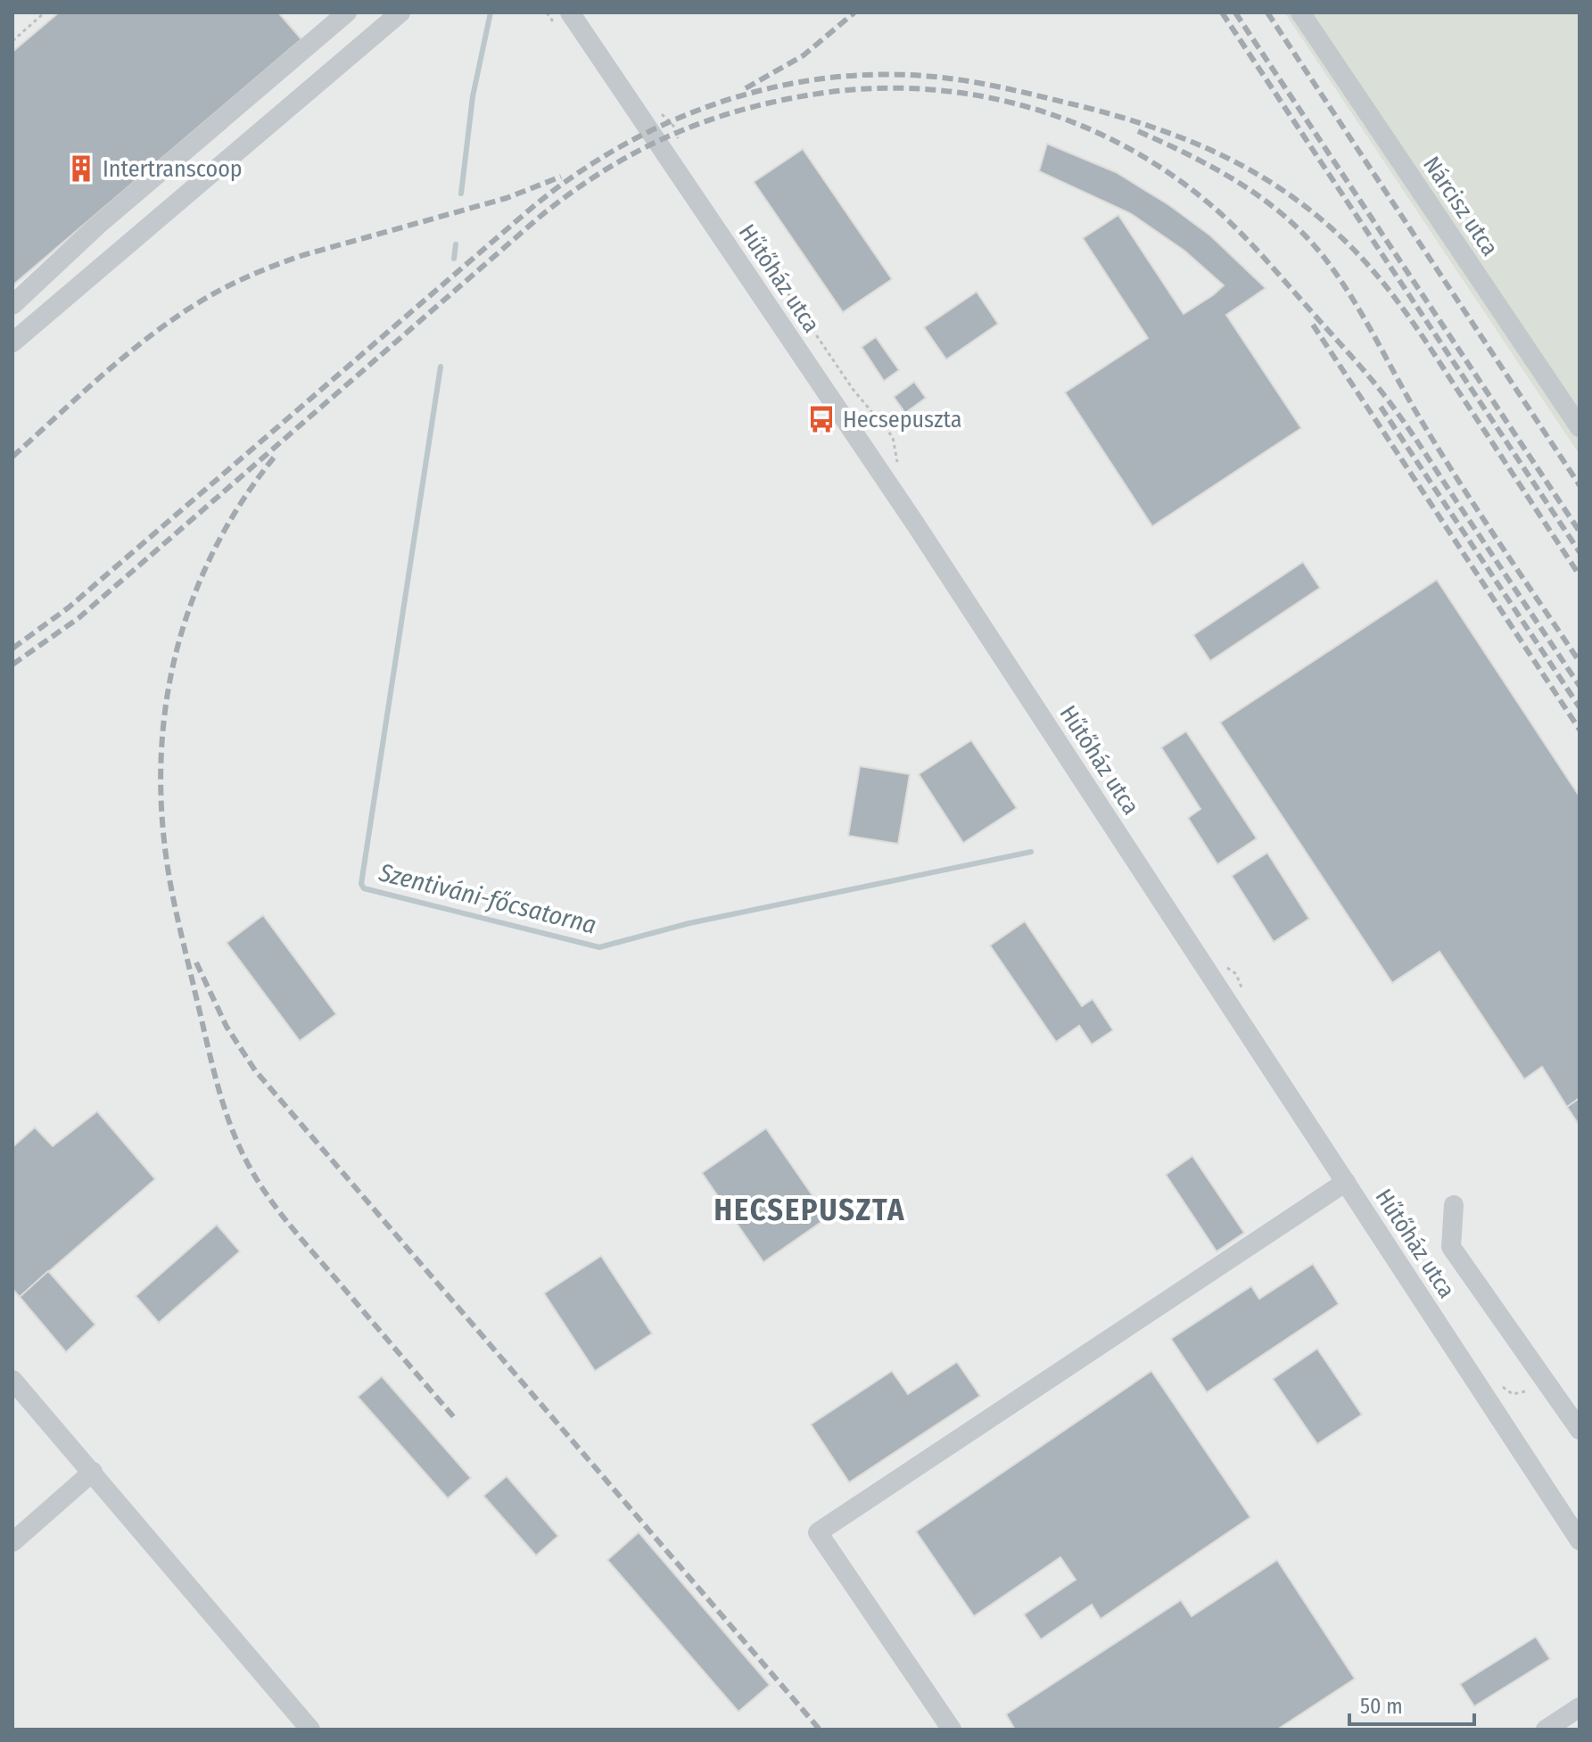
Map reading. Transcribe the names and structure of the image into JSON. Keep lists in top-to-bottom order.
{
  "streets": {
    "street": ["Nárcisz utca", "Hűtőház utca"]
  },
  "districts": ["HECSEPUSZTA"],
  "water": ["Szentiváni-főcsatorna"],
  "places": {
    "building": ["Intertranscoop"],
    "bus stop": ["Hecsepuszta"]
  },
  "scale_bar": "50 m"
}
